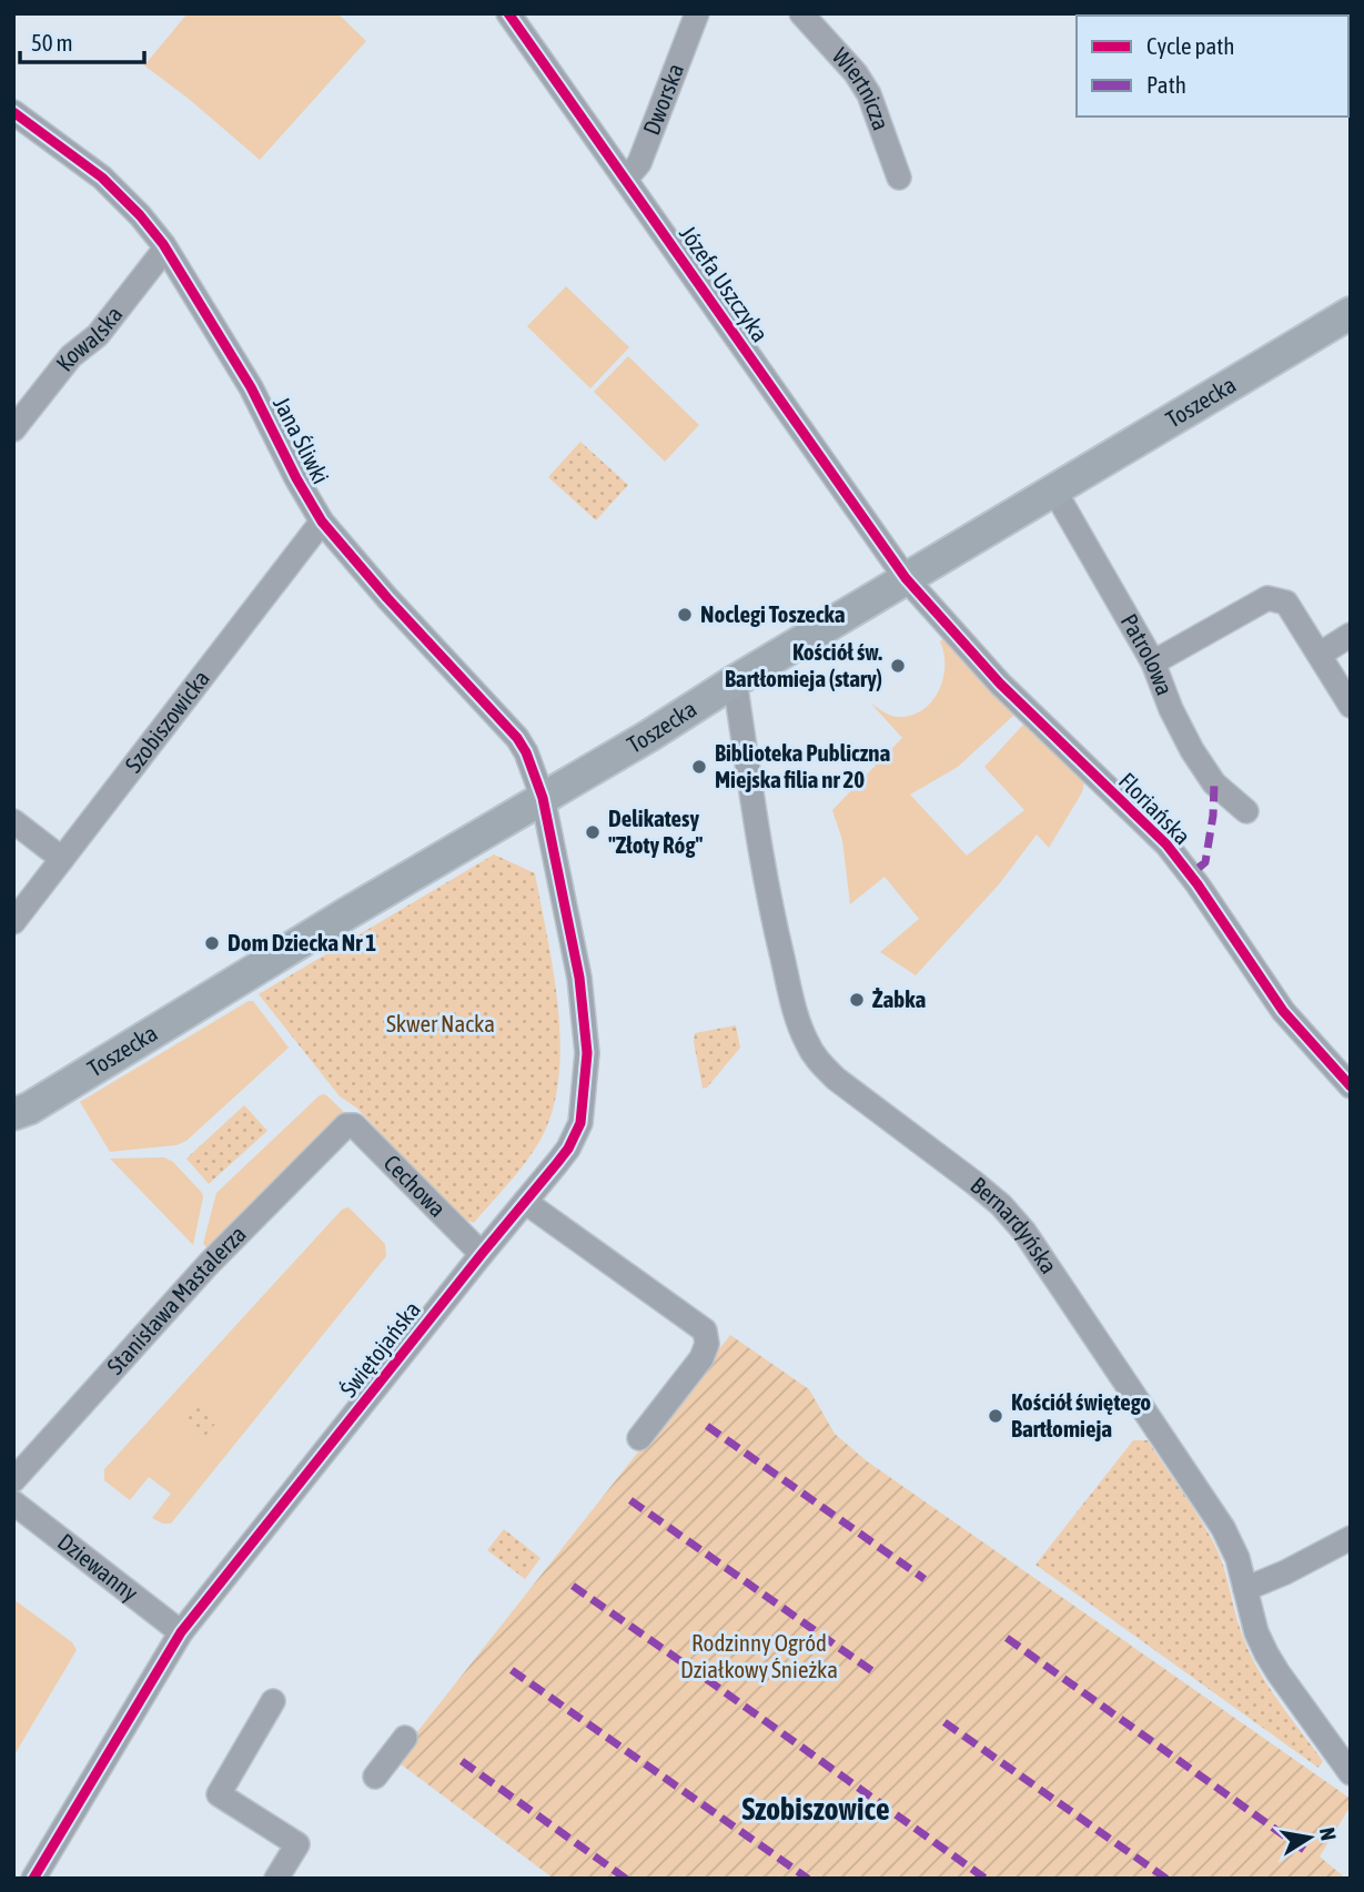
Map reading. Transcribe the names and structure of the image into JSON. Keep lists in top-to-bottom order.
{
  "streets": {
    "main road": ["Toszecka"],
    "street": [
      "Wiertnicza",
      "Dworska",
      "Józefa Uszczyka",
      "Kowalska",
      "Jana Śliwki",
      "Patrolowa",
      "Szobiszowicka",
      "Floriańska",
      "Cechowa",
      "Bernardyńska",
      "Stanisława Mastalerza",
      "Świętojańska",
      "Dziewanny"
    ]
  },
  "crossings": [
    ["Dworska", "Józefa Uszczyka"],
    ["Józefa Uszczyka", "Toszecka"],
    ["Józefa Uszczyka", "Floriańska"],
    ["Kowalska", "Jana Śliwki"],
    ["Toszecka", "Jana Śliwki"],
    ["Toszecka", "Patrolowa"],
    ["Toszecka", "Floriańska"],
    ["Toszecka", "Bernardyńska"],
    ["Toszecka", "Świętojańska"],
    ["Jana Śliwki", "Szobiszowicka"],
    ["Jana Śliwki", "Świętojańska"],
    ["Cechowa", "Stanisława Mastalerza"],
    ["Cechowa", "Świętojańska"],
    ["Świętojańska", "Dziewanny"]
  ],
  "districts": ["Szobiszowice"],
  "parks": ["Skwer Nacka", "Rodzinny Ogród Działkowy Śnieżka"],
  "places": [
    "Noclegi Toszecka",
    "Kościół św. Bartłomieja (stary)",
    "Biblioteka Publiczna Miejska filia nr 20",
    "Delikatesy \"Złoty Róg\"",
    "Dom Dziecka Nr 1",
    "Żabka",
    "Kościół świętego Bartłomieja"
  ],
  "legend": ["Cycle path", "Path"],
  "scale_bar": "50 m",
  "north": "right"
}
